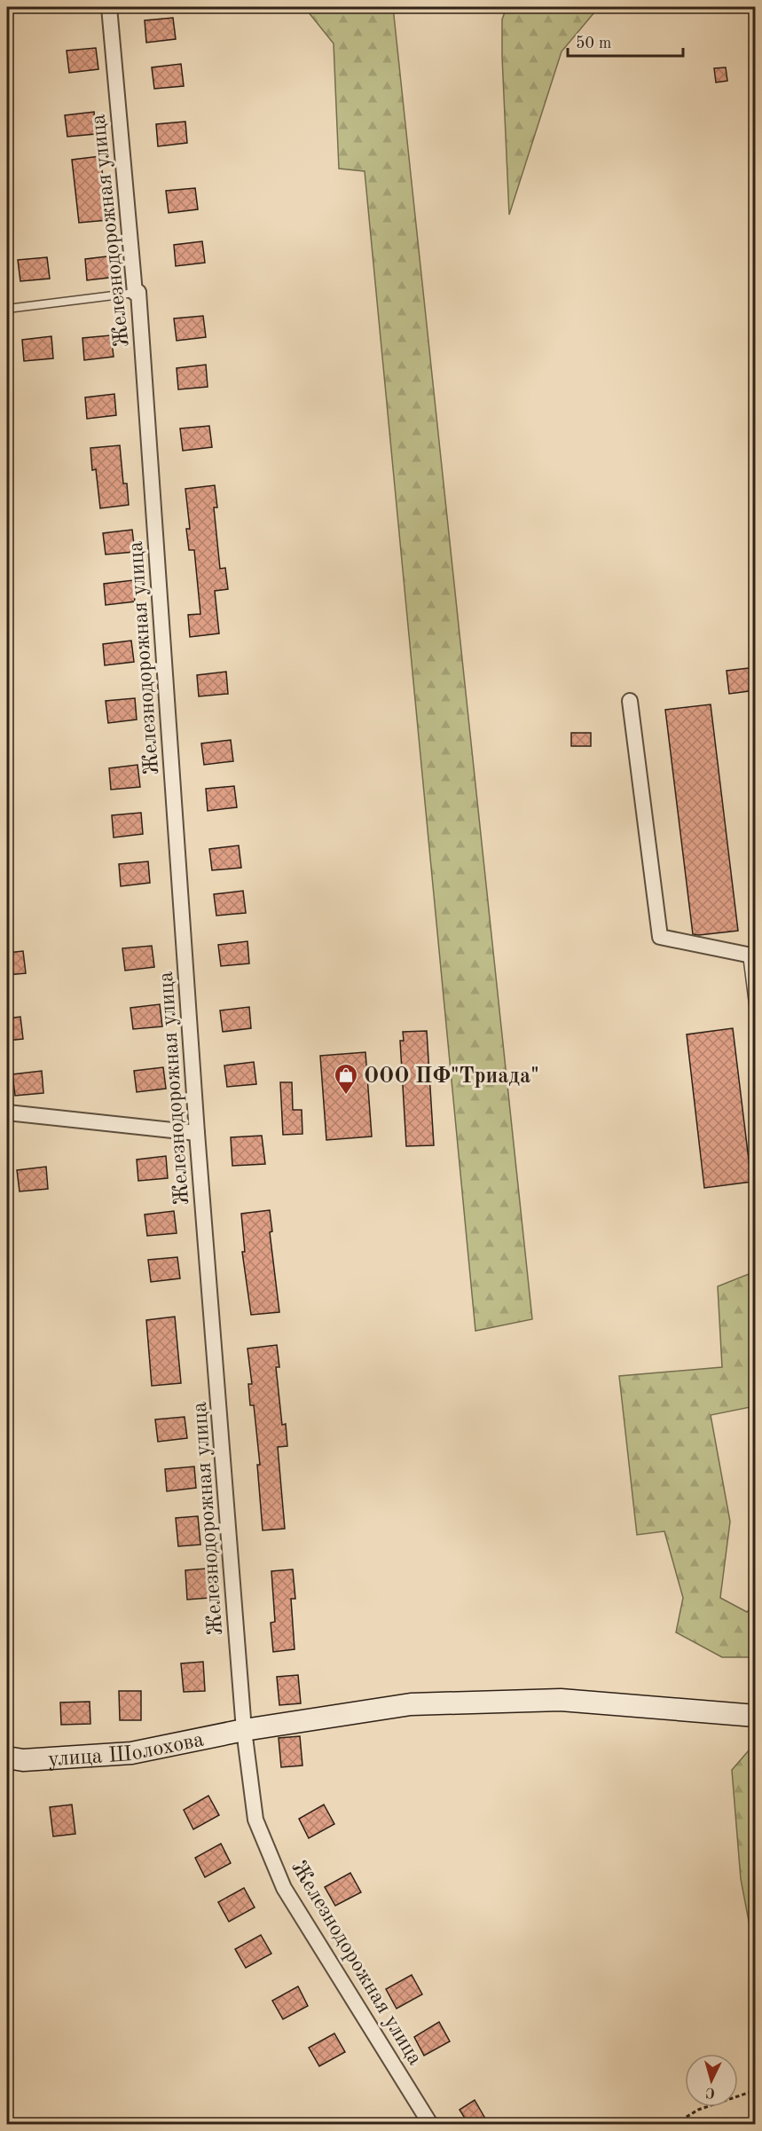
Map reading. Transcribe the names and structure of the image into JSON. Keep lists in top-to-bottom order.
{
  "streets": {
    "street": ["Железнодорожная улица", "улица Шолохова"]
  },
  "crossings": [
    ["Железнодорожная улица", "улица Шолохова"]
  ],
  "places": {
    "shop": ["ООО ПФ\"Триада\""]
  },
  "scale_bar": "50 m",
  "north": "bottom"
}
